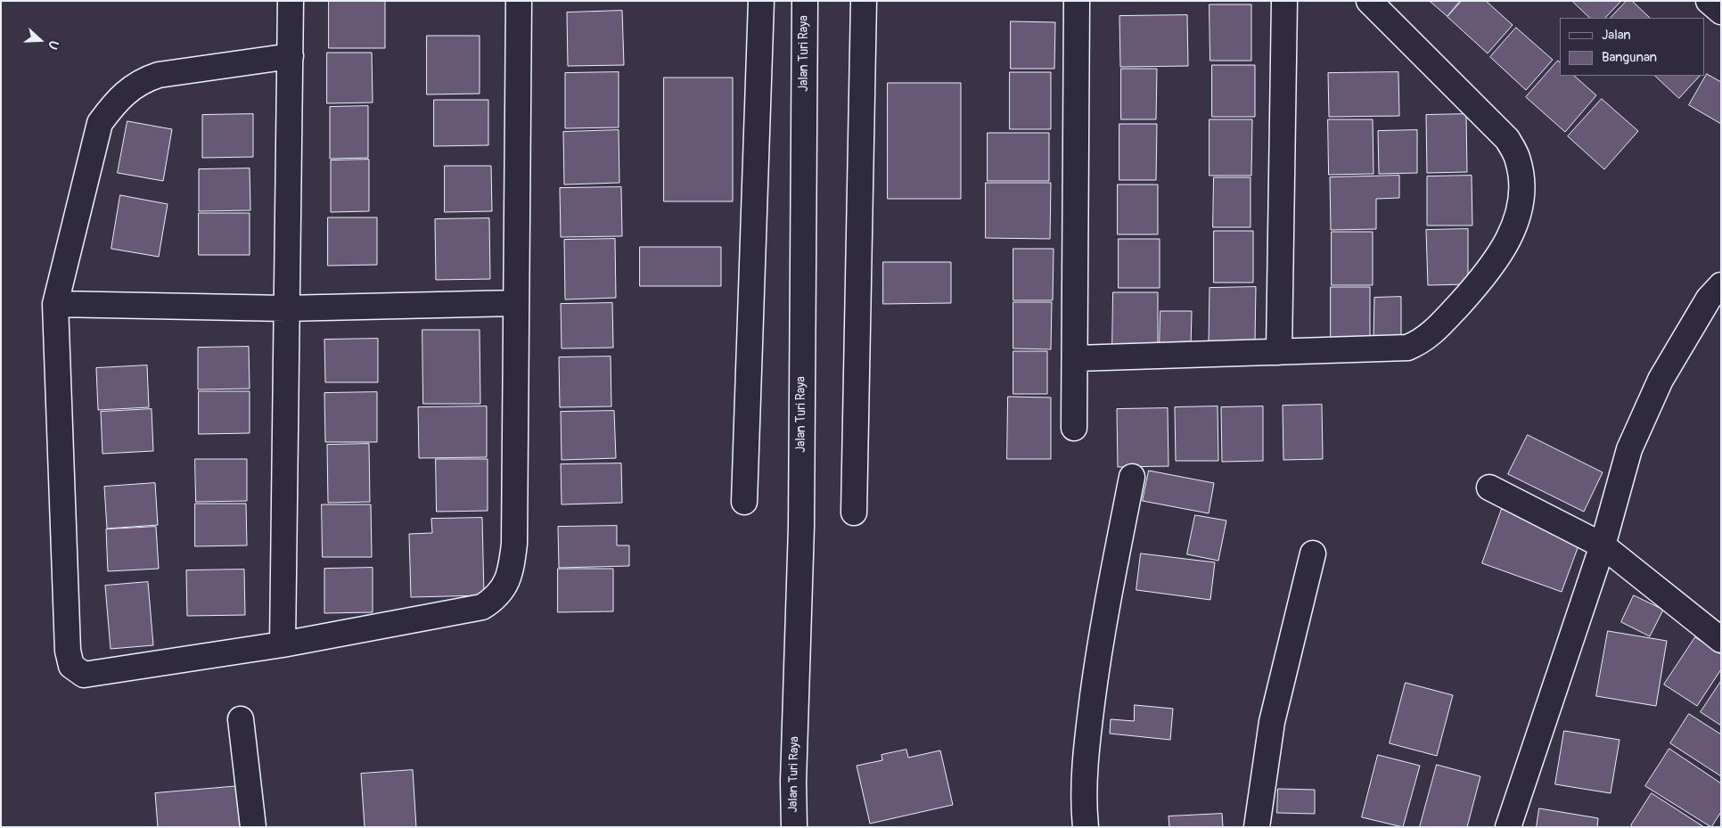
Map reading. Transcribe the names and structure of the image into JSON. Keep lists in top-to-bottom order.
{
  "streets": {
    "street": ["Jalan Turi Raya"]
  },
  "legend": ["Jalan", "Bangunan"],
  "north": "right"
}
